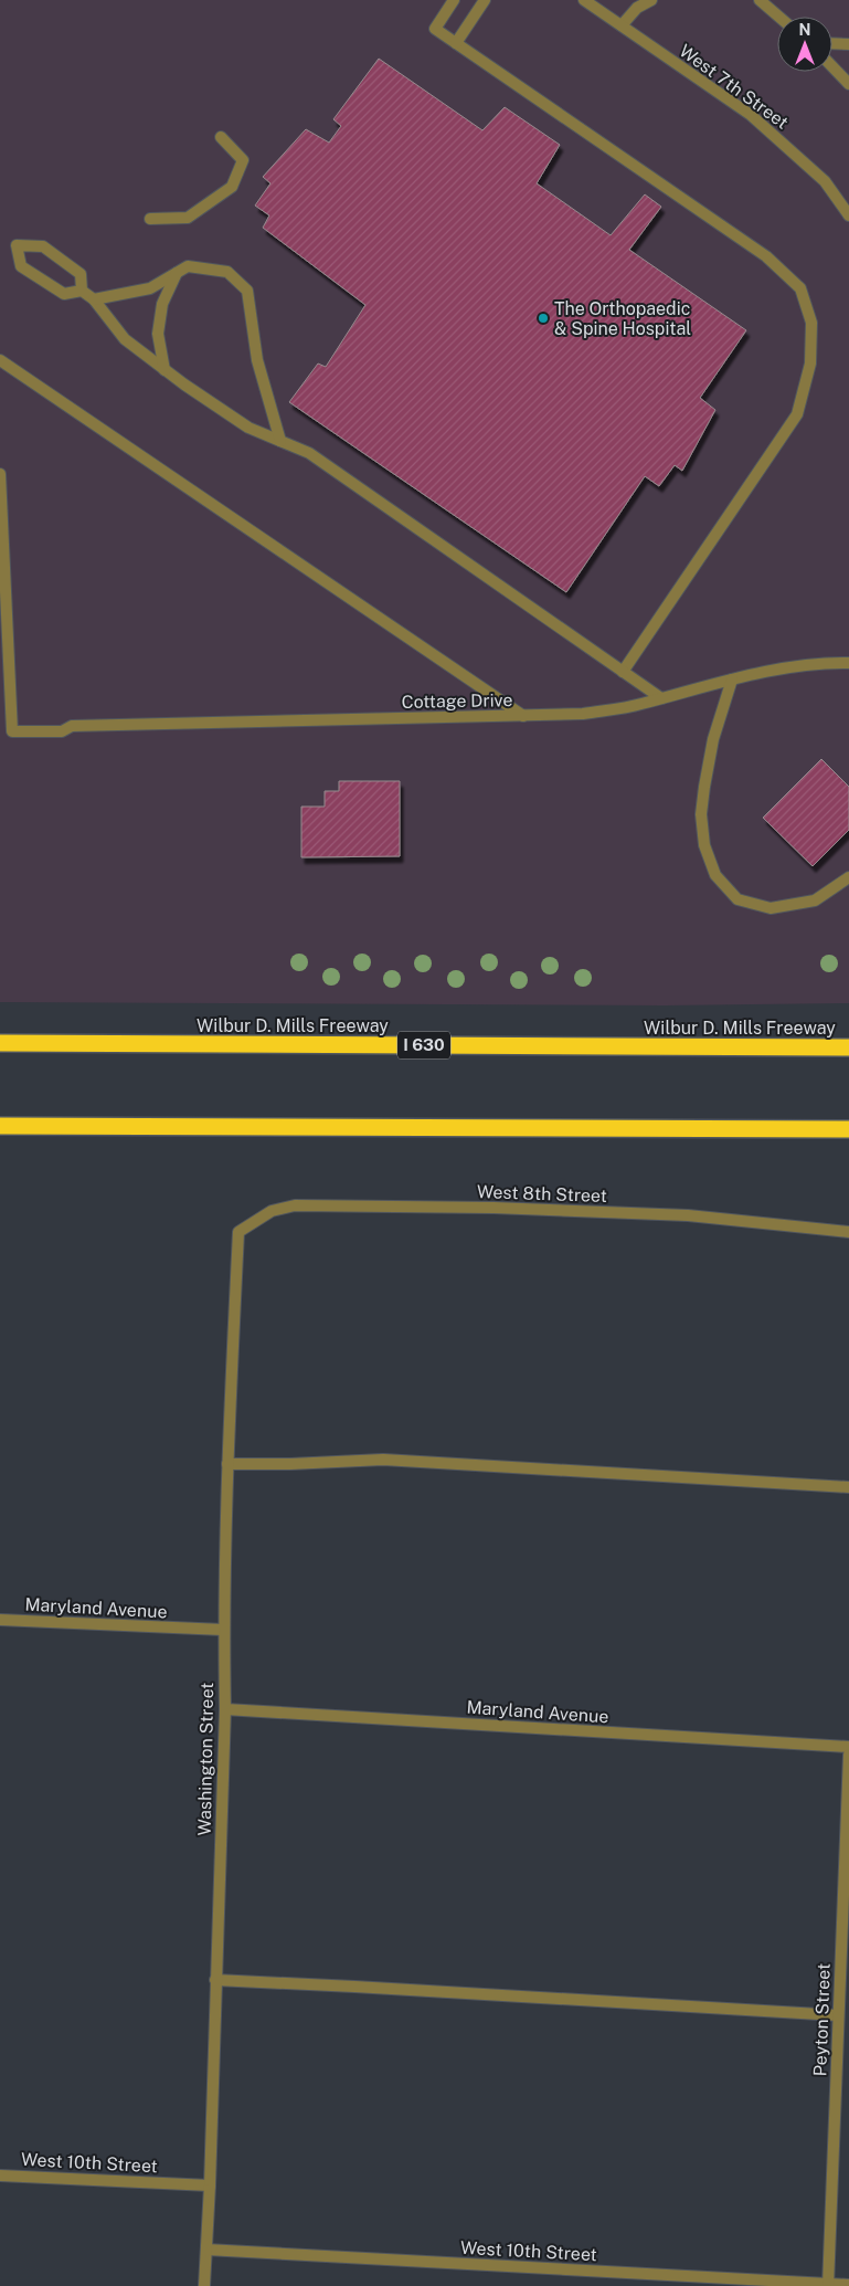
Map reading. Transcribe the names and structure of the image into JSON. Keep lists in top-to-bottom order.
{
  "streets": {
    "highway": ["Wilbur D. Mills Freeway", "I 630"],
    "street": [
      "West 7th Street",
      "Cottage Drive",
      "West 8th Street",
      "Maryland Avenue",
      "Washington Street",
      "Peyton Street",
      "West 10th Street"
    ]
  },
  "crossings": [
    ["West 8th Street", "Washington Street"],
    ["Maryland Avenue", "Washington Street"],
    ["Washington Street", "West 10th Street"],
    ["Peyton Street", "West 10th Street"]
  ],
  "places": ["The Orthopaedic & Spine Hospital"],
  "north": "top"
}
